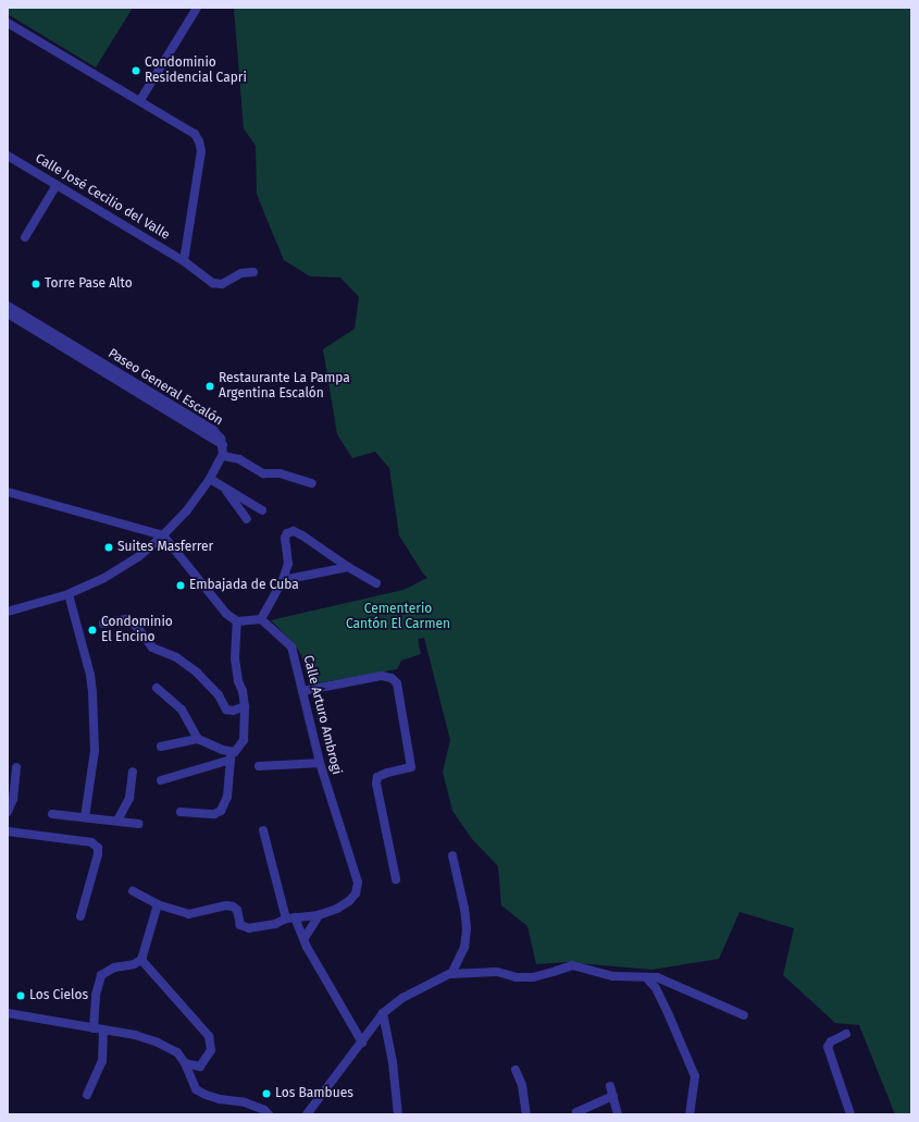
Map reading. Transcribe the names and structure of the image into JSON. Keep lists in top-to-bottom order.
{
  "streets": {
    "street": ["Calle José Cecilio del Valle", "Paseo General Escalón", "Calle Arturo Ambrogi"]
  },
  "parks": ["Cementerio Cantón El Carmen"],
  "places": [
    "Condominio Residencial Capri",
    "Torre Pase Alto",
    "Restaurante La Pampa Argentina Escalón",
    "Suites Masferrer",
    "Embajada de Cuba",
    "Condominio El Encino",
    "Los Cielos",
    "Los Bambues"
  ]
}
